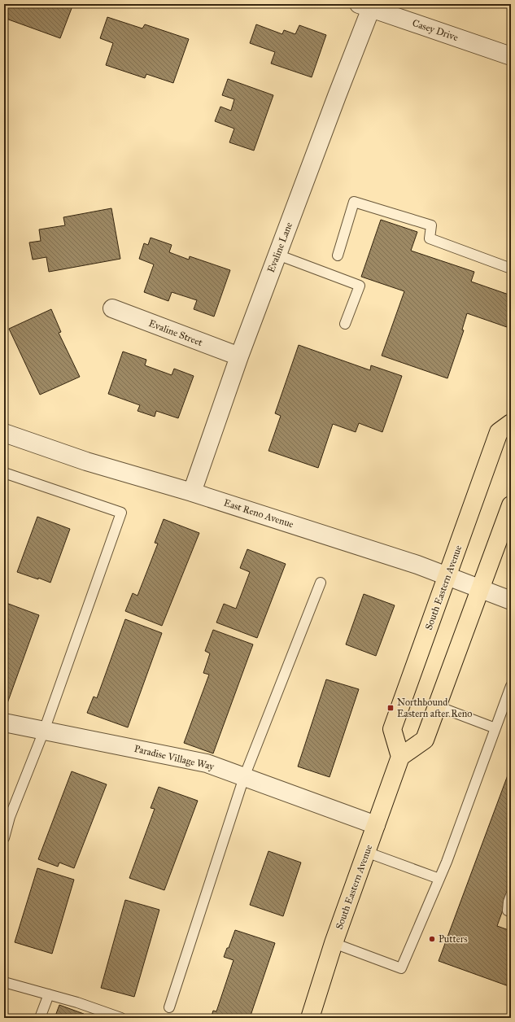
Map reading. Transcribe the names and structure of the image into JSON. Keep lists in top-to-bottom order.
{
  "streets": {
    "main road": ["South Eastern Avenue"],
    "street": [
      "Casey Drive",
      "Evaline Lane",
      "Evaline Street",
      "East Reno Avenue",
      "Paradise Village Way"
    ]
  },
  "crossings": [
    ["Casey Drive", "Evaline Lane"],
    ["Evaline Lane", "Evaline Street"],
    ["Evaline Lane", "East Reno Avenue"],
    ["East Reno Avenue", "South Eastern Avenue"],
    ["South Eastern Avenue", "Paradise Village Way"]
  ],
  "places": {
    "transit": ["Northbound Eastern after Reno"],
    "other": ["Putters"]
  }
}
